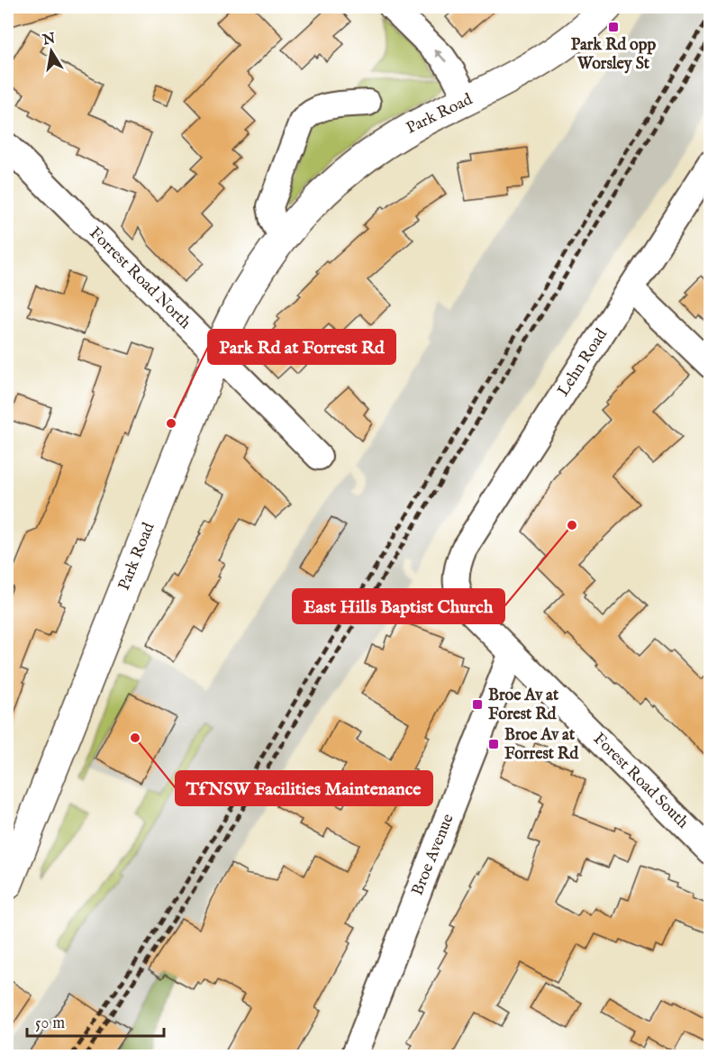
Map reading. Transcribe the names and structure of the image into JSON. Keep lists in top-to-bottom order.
{
  "streets": {
    "main road": ["Park Road"],
    "street": [
      "Forrest Road North",
      "Lehn Road",
      "Forest Road South",
      "Broe Avenue"
    ]
  },
  "crossings": [
    ["Park Road", "Forrest Road North"],
    ["Lehn Road", "Forest Road South"],
    ["Forest Road South", "Broe Avenue"]
  ],
  "places": {
    "transit": ["Park Rd opp Worsley St", "Broe Av at Forest Rd", "Broe Av at Forrest Rd"],
    "other": ["Park Rd at Forrest Rd", "East Hills Baptist Church", "TfNSW Facilities Maintenance"]
  },
  "scale_bar": "50 m",
  "north": "top"
}
